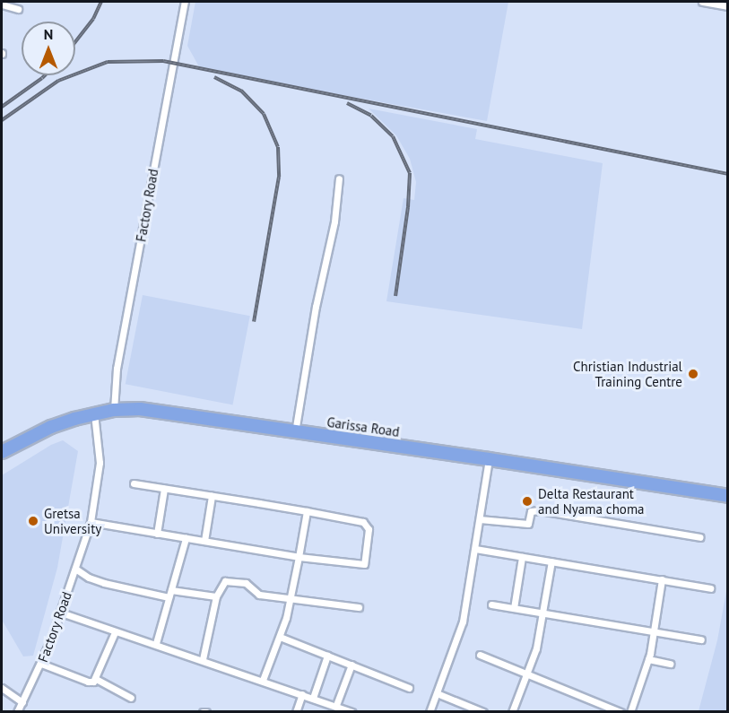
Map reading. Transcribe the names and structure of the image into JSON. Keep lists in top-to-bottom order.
{
  "streets": {
    "highway": ["Garissa Road"],
    "street": ["Factory Road"]
  },
  "crossings": [
    ["Factory Road", "Garissa Road"]
  ],
  "places": ["Christian Industrial Training Centre", "Delta Restaurant and Nyama choma", "Gretsa University"],
  "north": "top"
}
